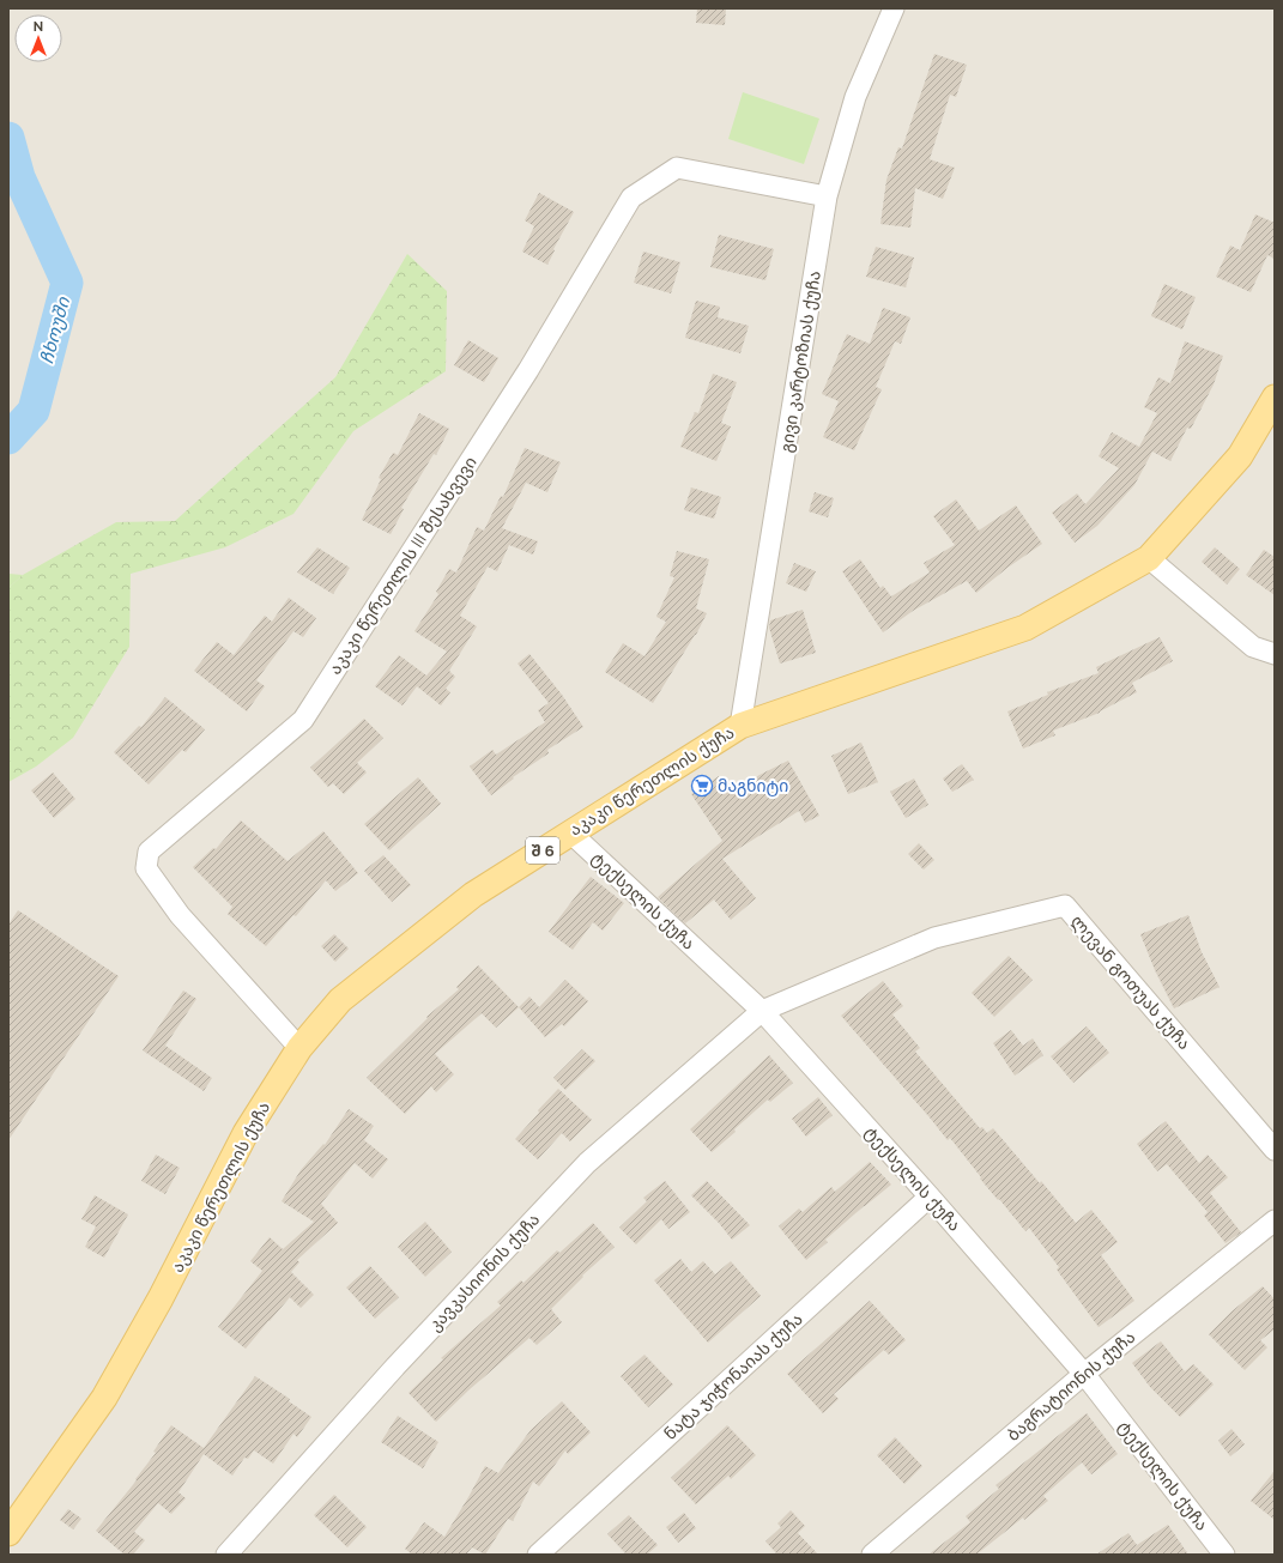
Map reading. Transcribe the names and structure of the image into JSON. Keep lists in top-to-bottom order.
{
  "streets": {
    "main road": ["აკაკი წერეთლის ქუჩა", "შ 6"],
    "street": [
      "გივი კარტოზიას ქუჩა",
      "აკაკი წერეთლის III შესახვევი",
      "ტექსელის ქუჩა",
      "ლევან გოთუას ქუჩა",
      "კავკასიონის ქუჩა",
      "ნატა ჯიჭონაიას ქუჩა",
      "ბაგრატიონის ქუჩა"
    ]
  },
  "crossings": [
    ["გივი კარტოზიას ქუჩა", "აკაკი წერეთლის III შესახვევი"],
    ["გივი კარტოზიას ქუჩა", "აკაკი წერეთლის ქუჩა"],
    ["აკაკი წერეთლის III შესახვევი", "აკაკი წერეთლის ქუჩა"],
    ["აკაკი წერეთლის ქუჩა", "ტექსელის ქუჩა"],
    ["ტექსელის ქუჩა", "ლევან გოთუას ქუჩა"],
    ["ტექსელის ქუჩა", "კავკასიონის ქუჩა"],
    ["ტექსელის ქუჩა", "ნატა ჯიჭონაიას ქუჩა"],
    ["ტექსელის ქუჩა", "ბაგრატიონის ქუჩა"],
    ["ლევან გოთუას ქუჩა", "კავკასიონის ქუჩა"]
  ],
  "water": ["ჩხოუში"],
  "places": {
    "supermarket": ["მაგნიტი"]
  },
  "north": "top"
}
